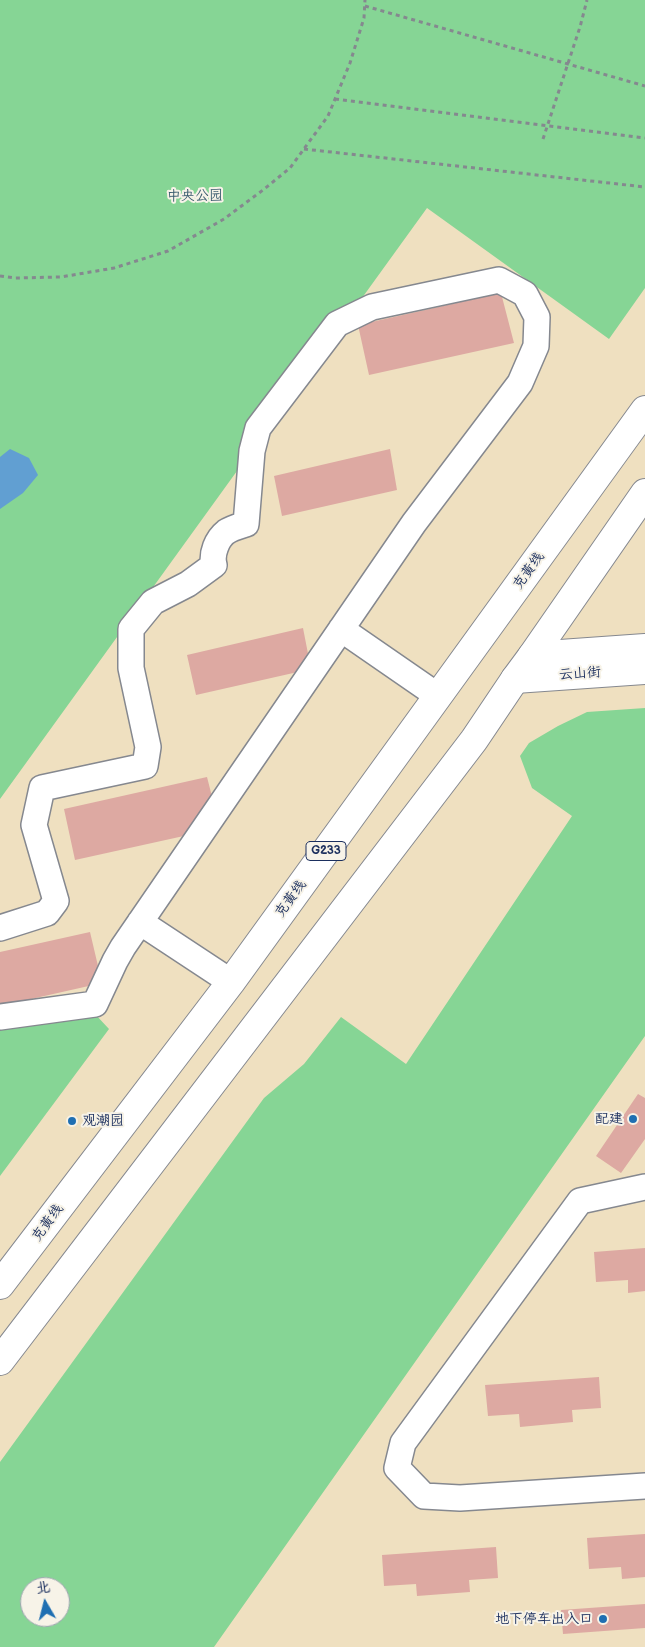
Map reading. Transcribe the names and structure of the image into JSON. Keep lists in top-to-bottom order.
{
  "streets": {
    "main road": ["克黄线", "云山街", "G233"]
  },
  "parks": ["中央公园"],
  "places": ["配建", "观潮园", "地下停车出入口"],
  "north": "top"
}
